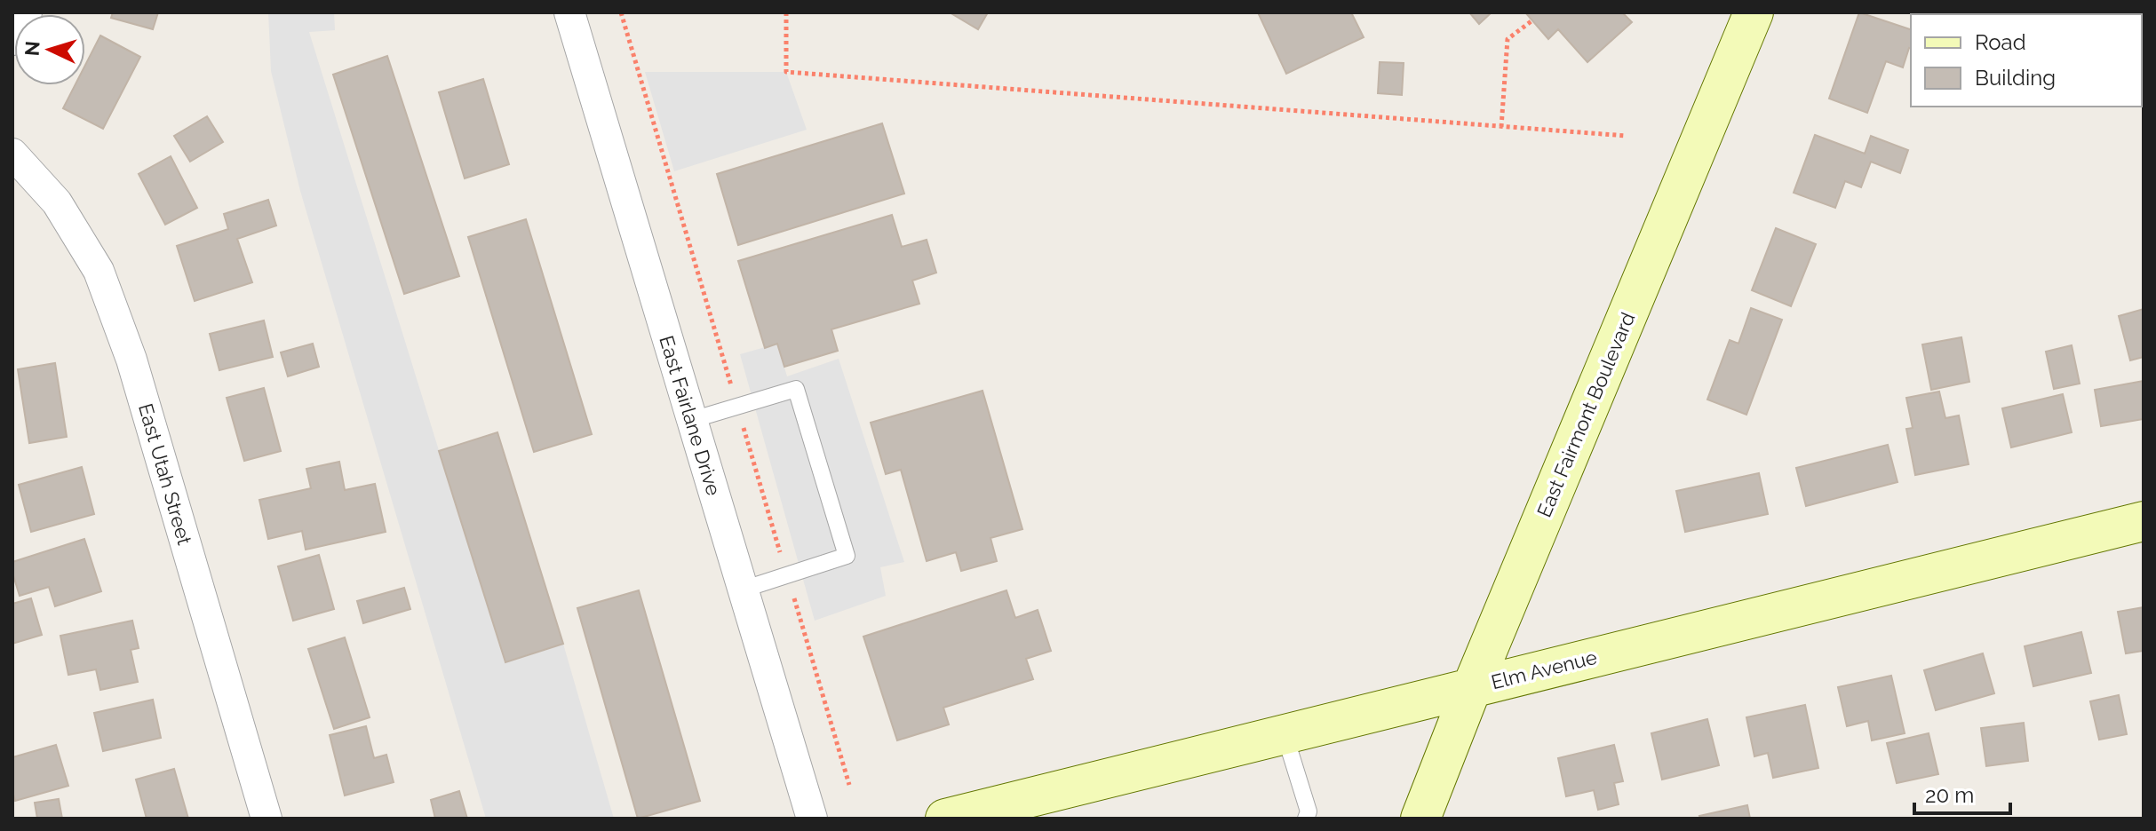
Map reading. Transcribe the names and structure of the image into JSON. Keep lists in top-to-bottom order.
{
  "streets": {
    "street": [
      "East Fairmont Boulevard",
      "East Fairlane Drive",
      "East Utah Street",
      "Elm Avenue"
    ]
  },
  "crossings": [
    ["East Fairmont Boulevard", "Elm Avenue"]
  ],
  "legend": ["Road", "Building"],
  "scale_bar": "20 m",
  "north": "left"
}
